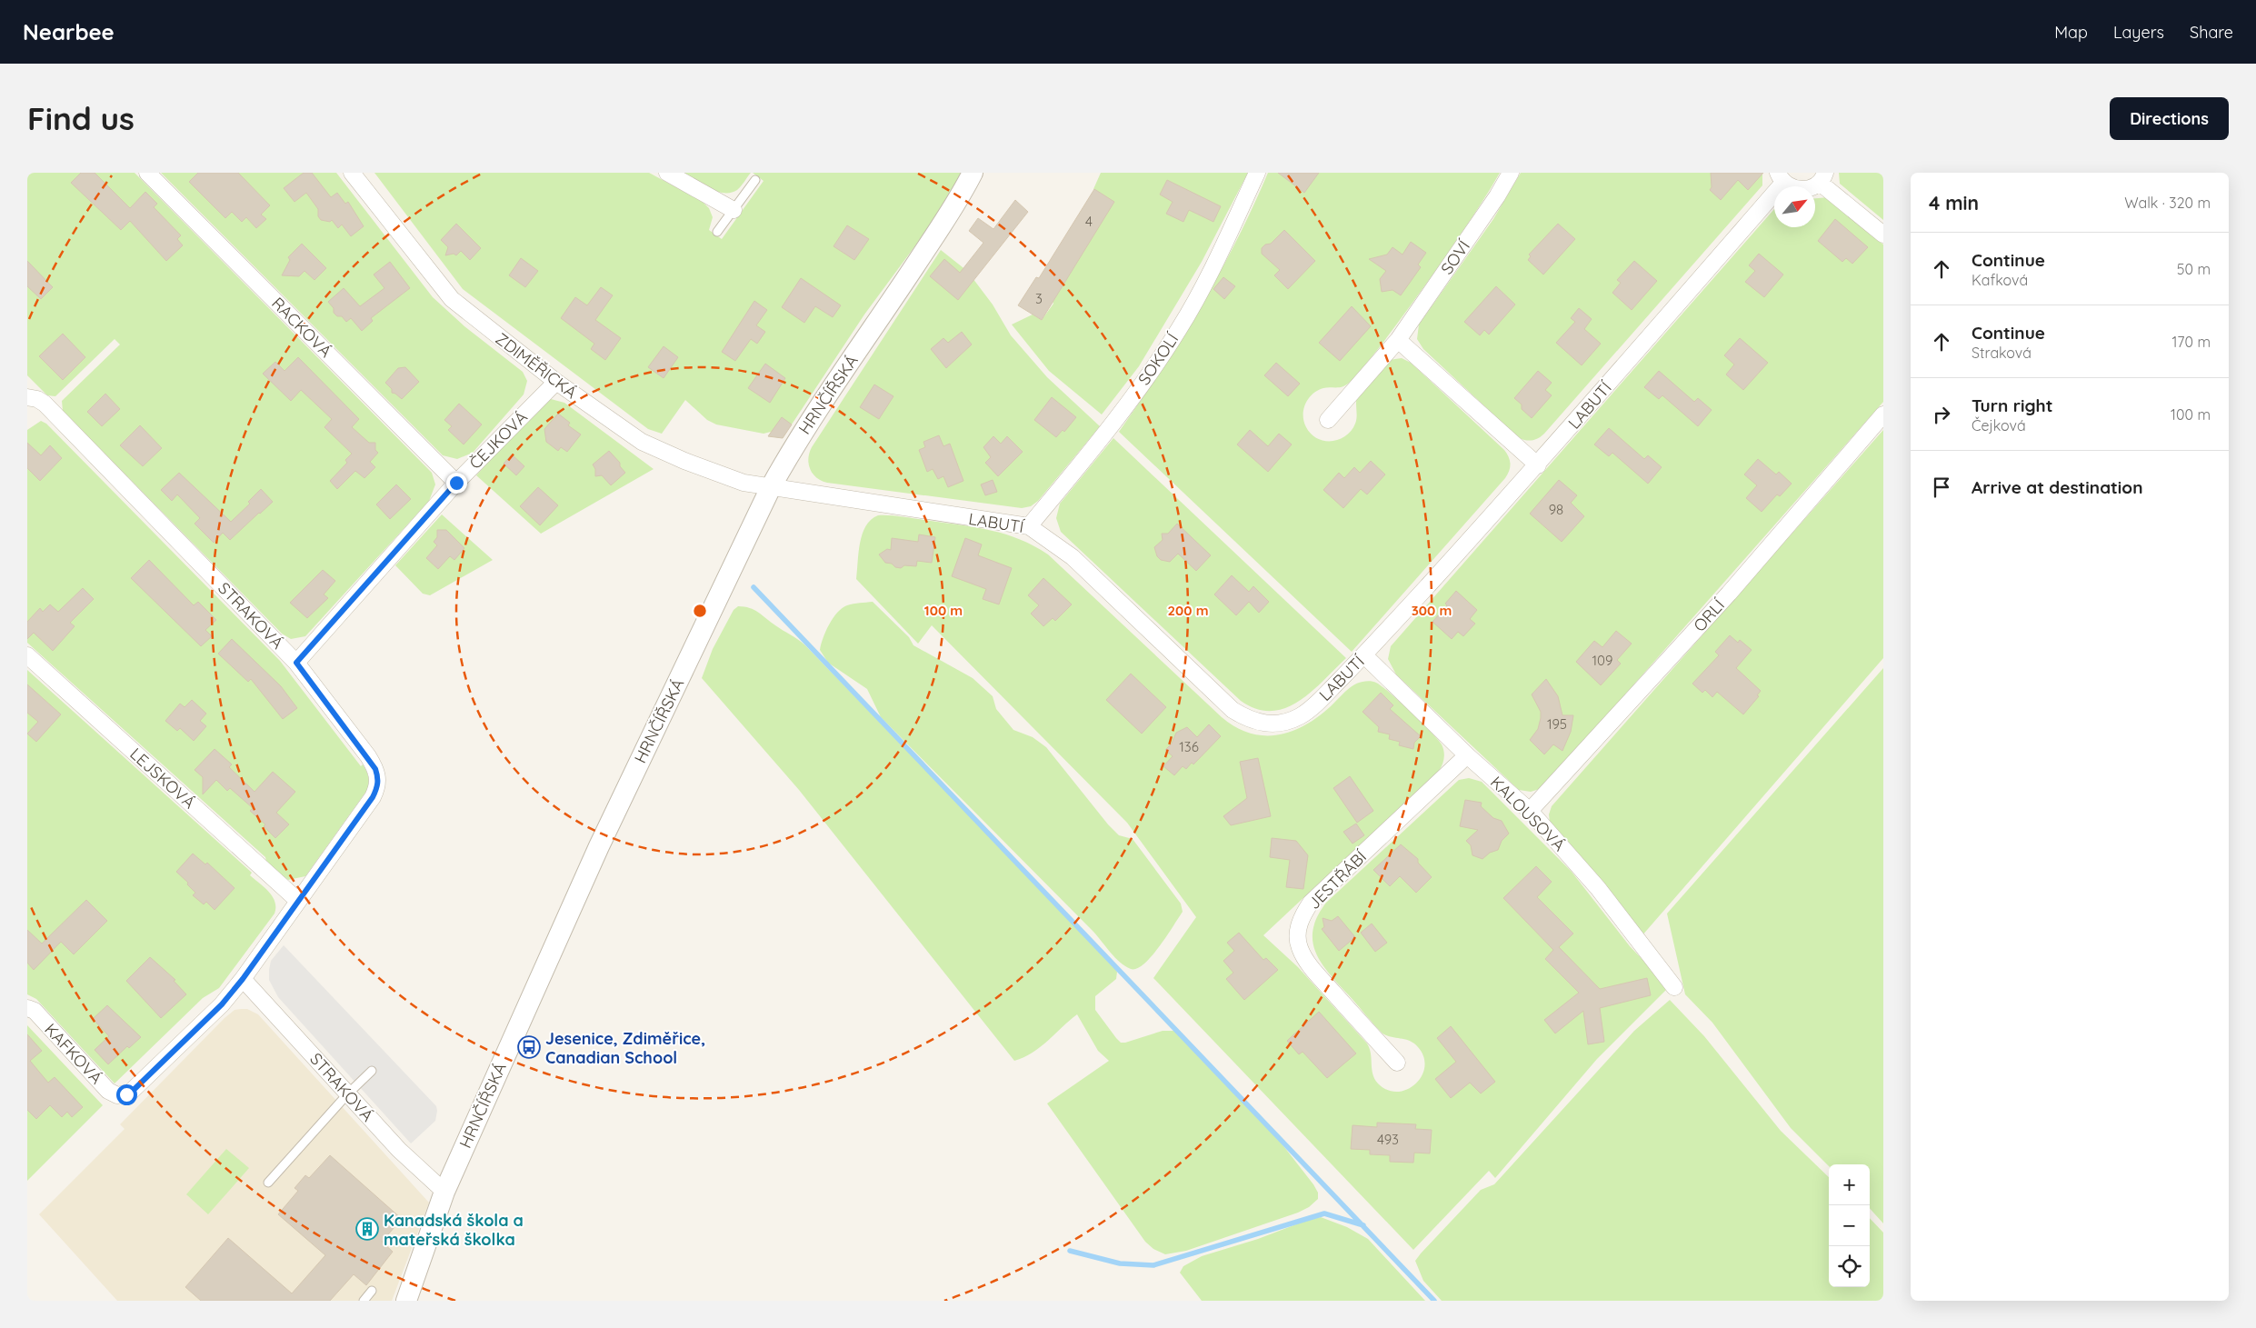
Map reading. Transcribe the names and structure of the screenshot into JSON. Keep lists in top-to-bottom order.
{
  "streets": {
    "street": [
      "SOVÍ",
      "RACKOVÁ",
      "SOKOLÍ",
      "ZDIMĚŘICKÁ",
      "HRNČÍŘSKÁ",
      "LABUTÍ",
      "ČEJKOVÁ",
      "STRAKOVÁ",
      "ORLÍ",
      "LEJSKOVÁ",
      "KALOUSOVÁ",
      "JESTŘÁBÍ",
      "KAFKOVÁ"
    ]
  },
  "crossings": [
    ["RACKOVÁ", "ČEJKOVÁ"],
    ["SOKOLÍ", "LABUTÍ"],
    ["ZDIMĚŘICKÁ", "HRNČÍŘSKÁ"],
    ["ZDIMĚŘICKÁ", "LABUTÍ"],
    ["ZDIMĚŘICKÁ", "ČEJKOVÁ"],
    ["HRNČÍŘSKÁ", "LABUTÍ"],
    ["HRNČÍŘSKÁ", "STRAKOVÁ"],
    ["LABUTÍ", "KALOUSOVÁ"],
    ["ČEJKOVÁ", "STRAKOVÁ"],
    ["STRAKOVÁ", "LEJSKOVÁ"],
    ["STRAKOVÁ", "KAFKOVÁ"],
    ["ORLÍ", "KALOUSOVÁ"],
    ["KALOUSOVÁ", "JESTŘÁBÍ"]
  ],
  "places": {
    "bus stop": ["Jesenice, Zdiměřice, Canadian School"],
    "building": ["Kanadská škola a mateřská školka"]
  },
  "house_numbers": [
    "4",
    "3",
    "98",
    "109",
    "195",
    "136",
    "493"
  ],
  "north": "top right",
  "page": {
    "header": "Nearbee",
    "nav": ["Map", "Layers", "Share"],
    "buttons": "Directions",
    "title": "Find us",
    "heading": ["4 min", "Walk · 320 m"],
    "list": [
      ["Continue", "Kafková", "50 m"],
      ["Continue", "Straková", "170 m"],
      ["Turn right", "Čejková", "100 m"],
      "Arrive at destination"
    ],
    "map_buttons": ["+", "−"]
  },
  "rings": ["100 m", "200 m", "300 m"]
}
